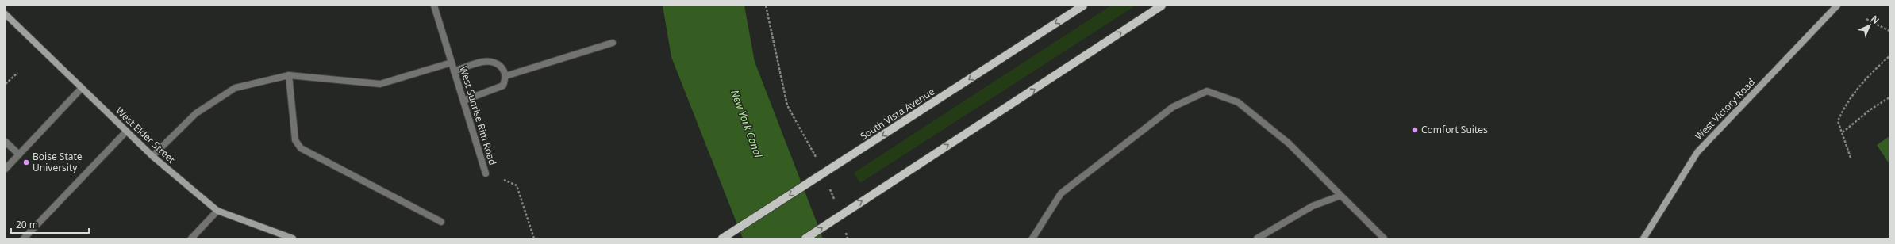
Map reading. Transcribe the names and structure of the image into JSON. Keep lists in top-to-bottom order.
{
  "streets": {
    "main road": ["South Vista Avenue"],
    "street": ["West Victory Road", "West Sunrise Rim Road", "West Elder Street"]
  },
  "crossings": [
    ["West Sunrise Rim Road", "West Elder Street"]
  ],
  "water": ["New York Canal"],
  "places": ["Comfort Suites", "Boise State University"],
  "scale_bar": "20 m",
  "north": "top right"
}
